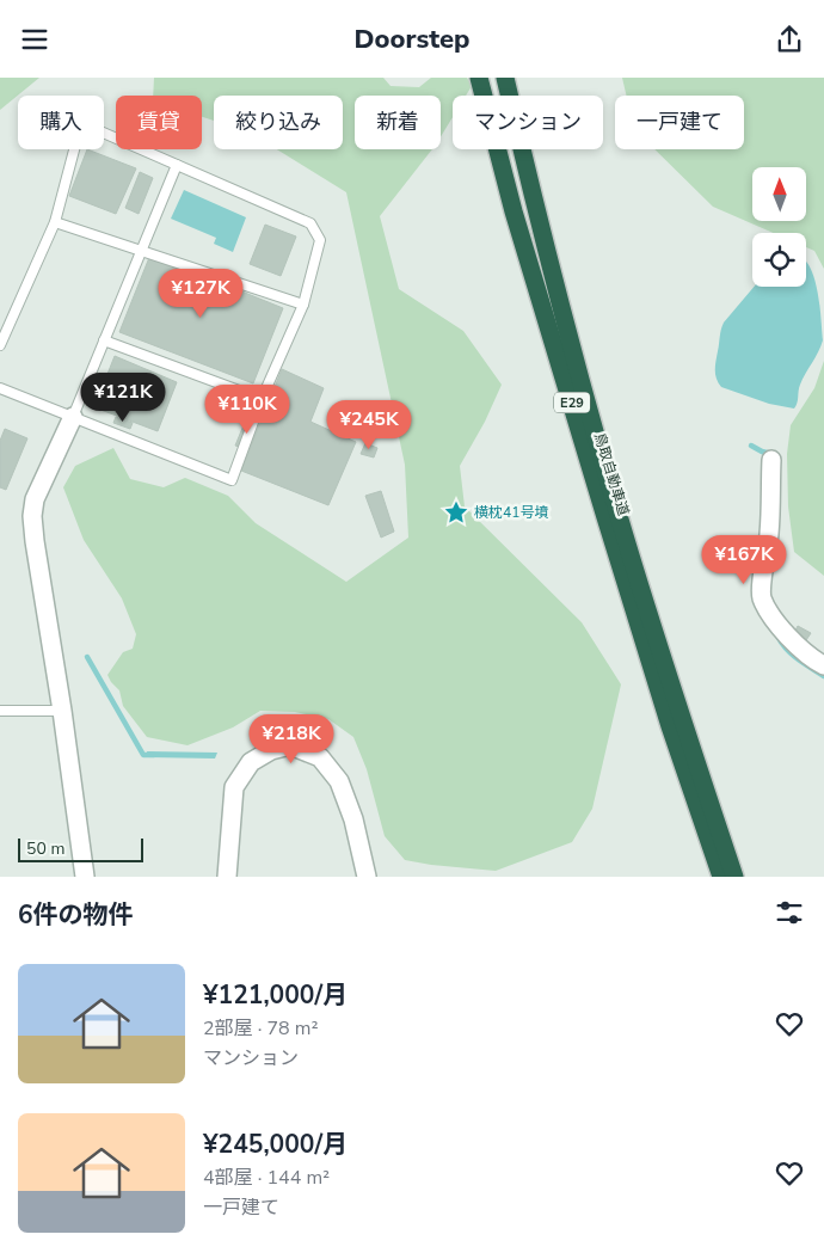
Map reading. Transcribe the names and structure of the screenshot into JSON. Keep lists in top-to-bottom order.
{
  "streets": {
    "highway": ["E29", "鳥取自動車道"]
  },
  "places": {
    "place": ["横枕41号墳"]
  },
  "scale_bar": "50 m",
  "north": "top",
  "page": {
    "header": "Doorstep",
    "chip": [
      "購入",
      "賃貸",
      "絞り込み",
      "新着",
      "マンション",
      "一戸建て"
    ],
    "price": [
      "¥127K",
      "¥121K",
      "¥110K",
      "¥245K",
      "¥167K",
      "¥218K"
    ],
    "scale": "50 m",
    "heading": "6件の物件",
    "list": [
      {
        "name": "¥121,000/月",
        "note": "2部屋 · 78 m² · マンション"
      },
      {
        "name": "¥245,000/月",
        "note": "4部屋 · 144 m² · 一戸建て"
      }
    ]
  }
}
